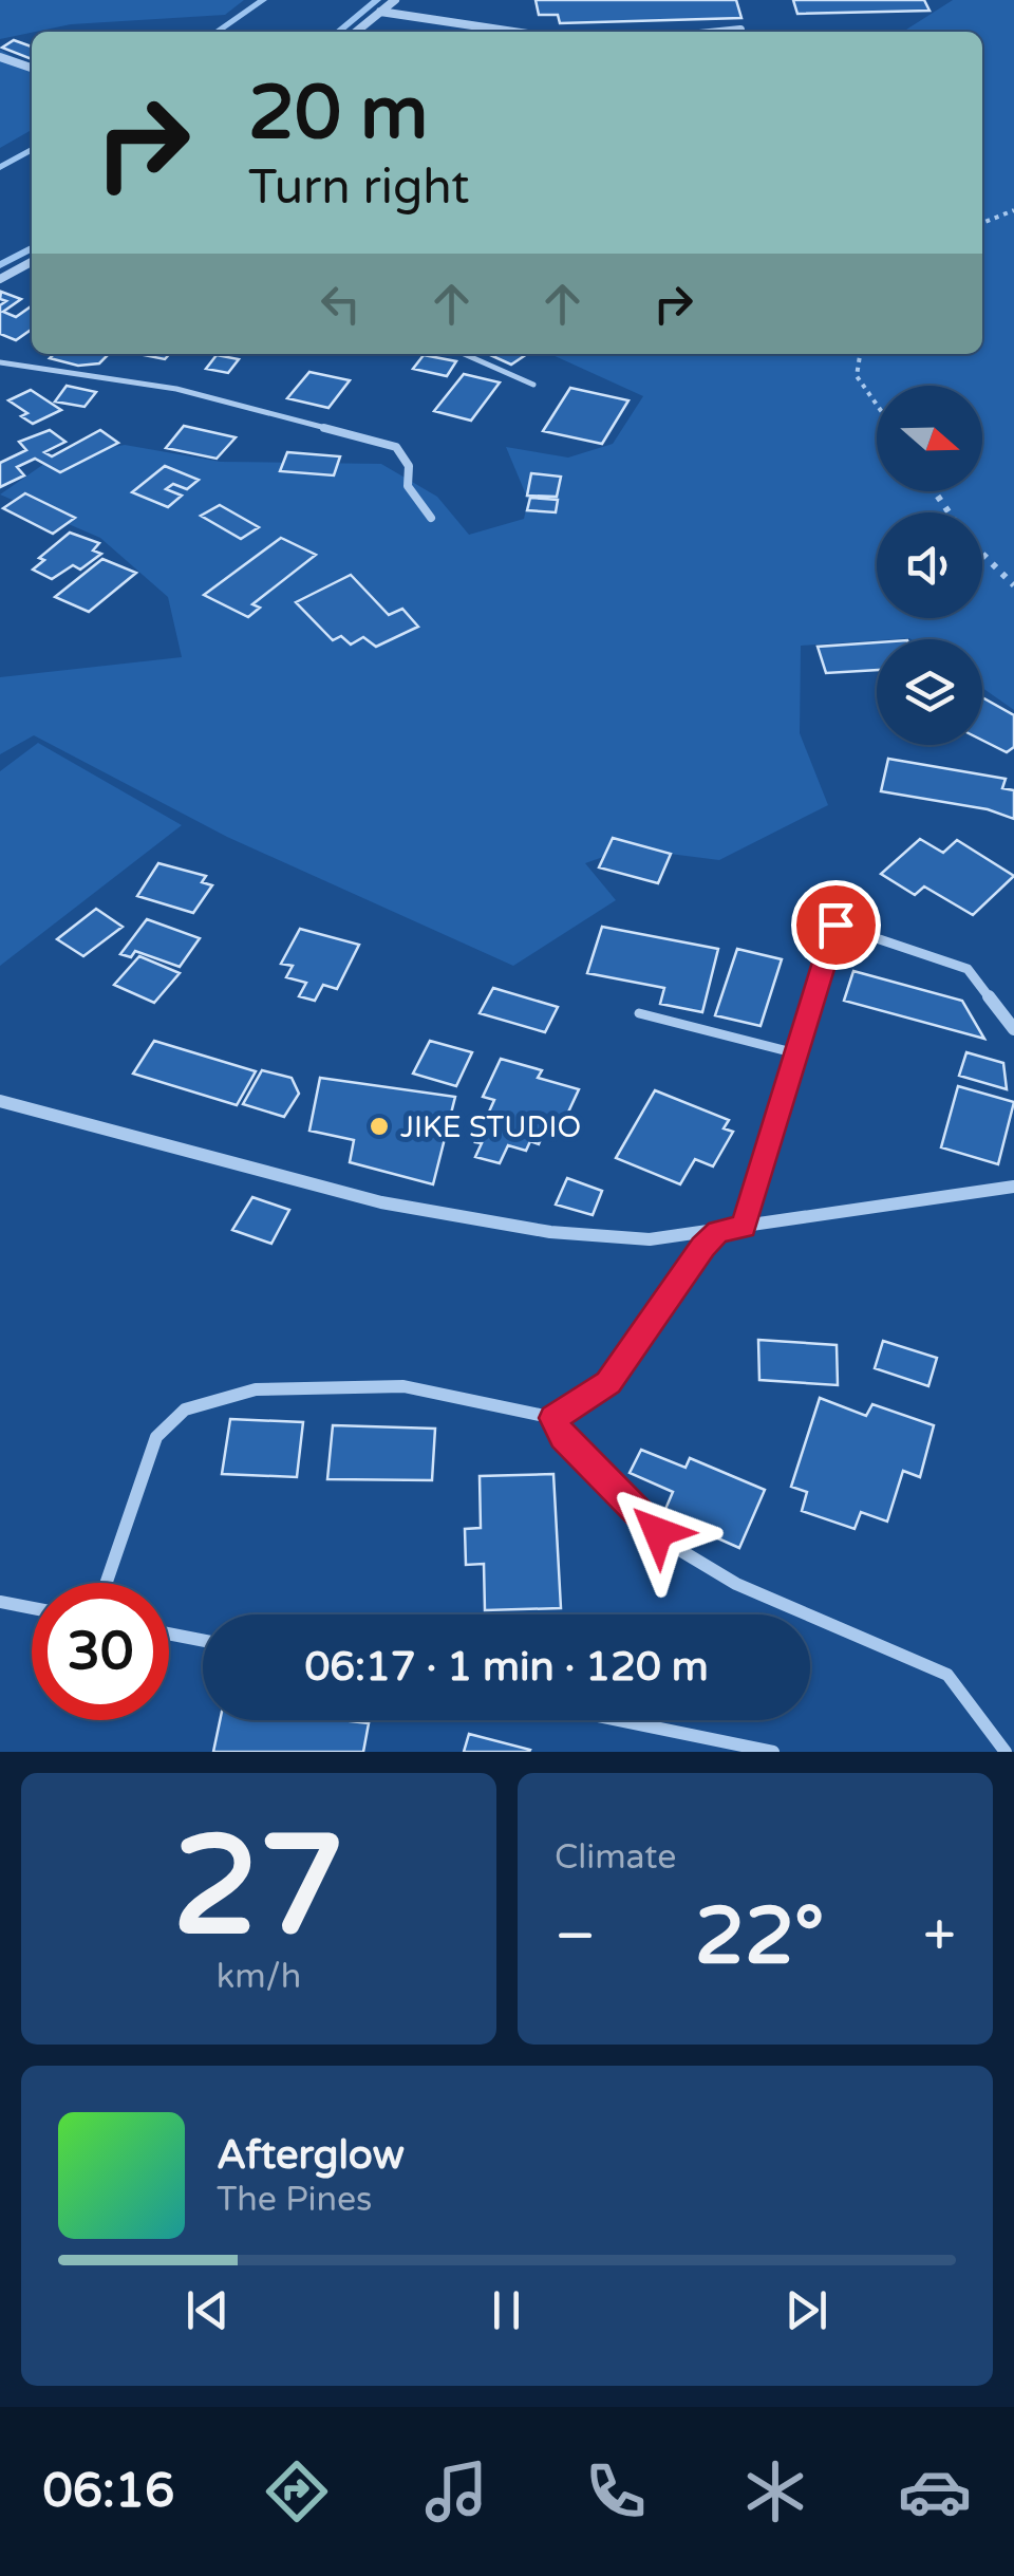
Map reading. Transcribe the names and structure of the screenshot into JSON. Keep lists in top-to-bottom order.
{
  "places": ["JIKE STUDIO"],
  "north": "right",
  "page": {
    "turn": ["20 m", "Turn right"],
    "limit": "30",
    "trip": "06:17 · 1 min · 120 m",
    "tile": [
      ["27", "km/h"],
      "Climate"
    ],
    "heat": ["−", "22°", "+"],
    "song": ["Afterglow", "The Pines"],
    "tabs": "06:16"
  }
}
